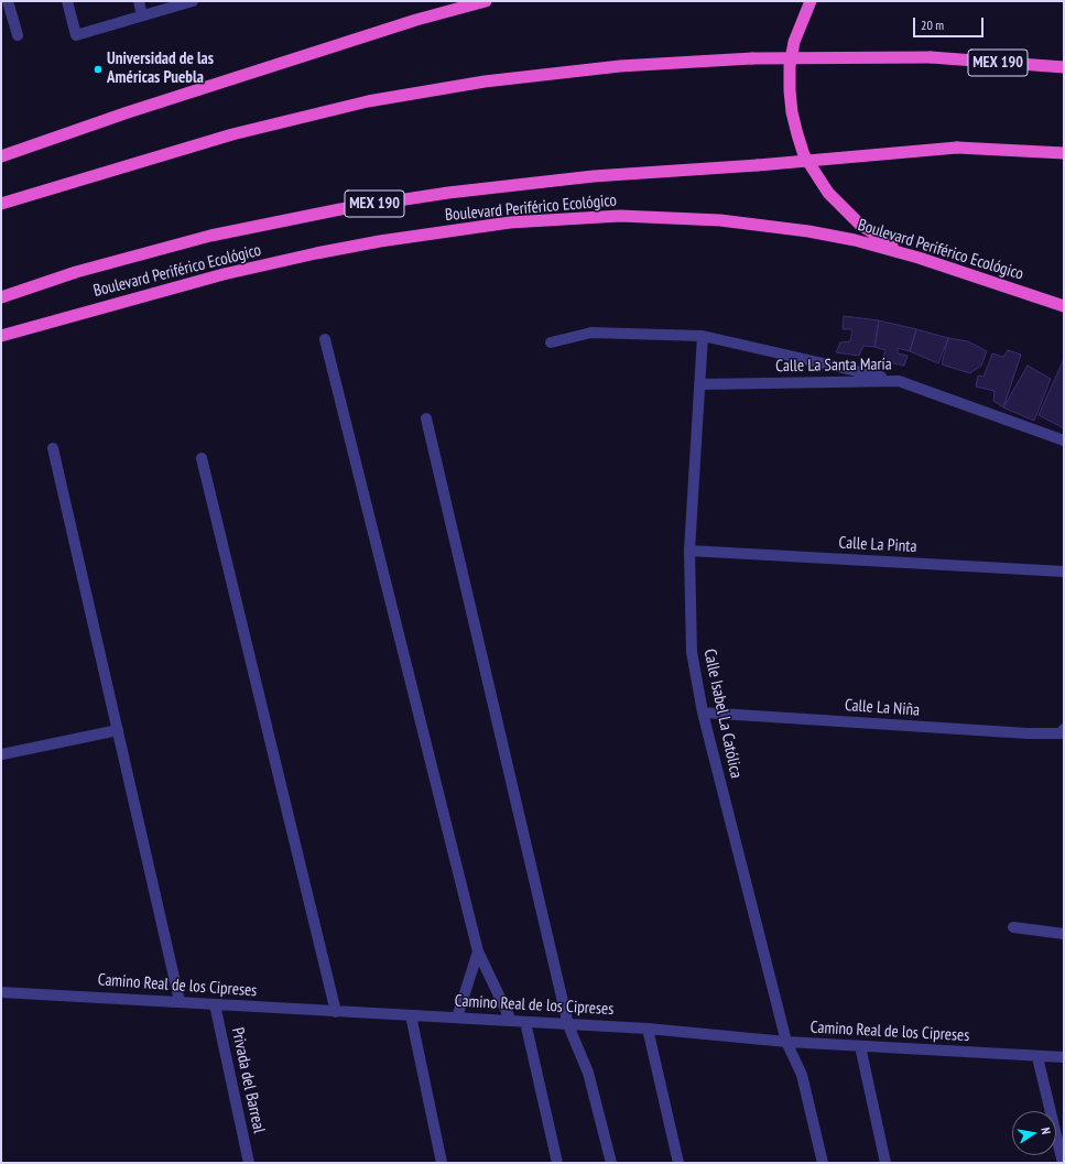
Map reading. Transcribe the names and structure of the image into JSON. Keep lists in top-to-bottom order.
{
  "streets": {
    "highway": ["MEX 190", "Boulevard Periférico Ecológico"],
    "street": [
      "Calle La Santa María",
      "Calle La Pinta",
      "Calle La Niña",
      "Calle Isabel La Católica",
      "Camino Real de los Cipreses",
      "Privada del Barreal"
    ]
  },
  "crossings": [
    ["Calle La Santa María", "Calle Isabel La Católica"],
    ["Calle La Pinta", "Calle Isabel La Católica"],
    ["Calle La Niña", "Calle Isabel La Católica"],
    ["Calle Isabel La Católica", "Camino Real de los Cipreses"],
    ["Camino Real de los Cipreses", "Privada del Barreal"]
  ],
  "places": ["Universidad de las Américas Puebla"],
  "scale_bar": "20 m",
  "north": "right"
}
